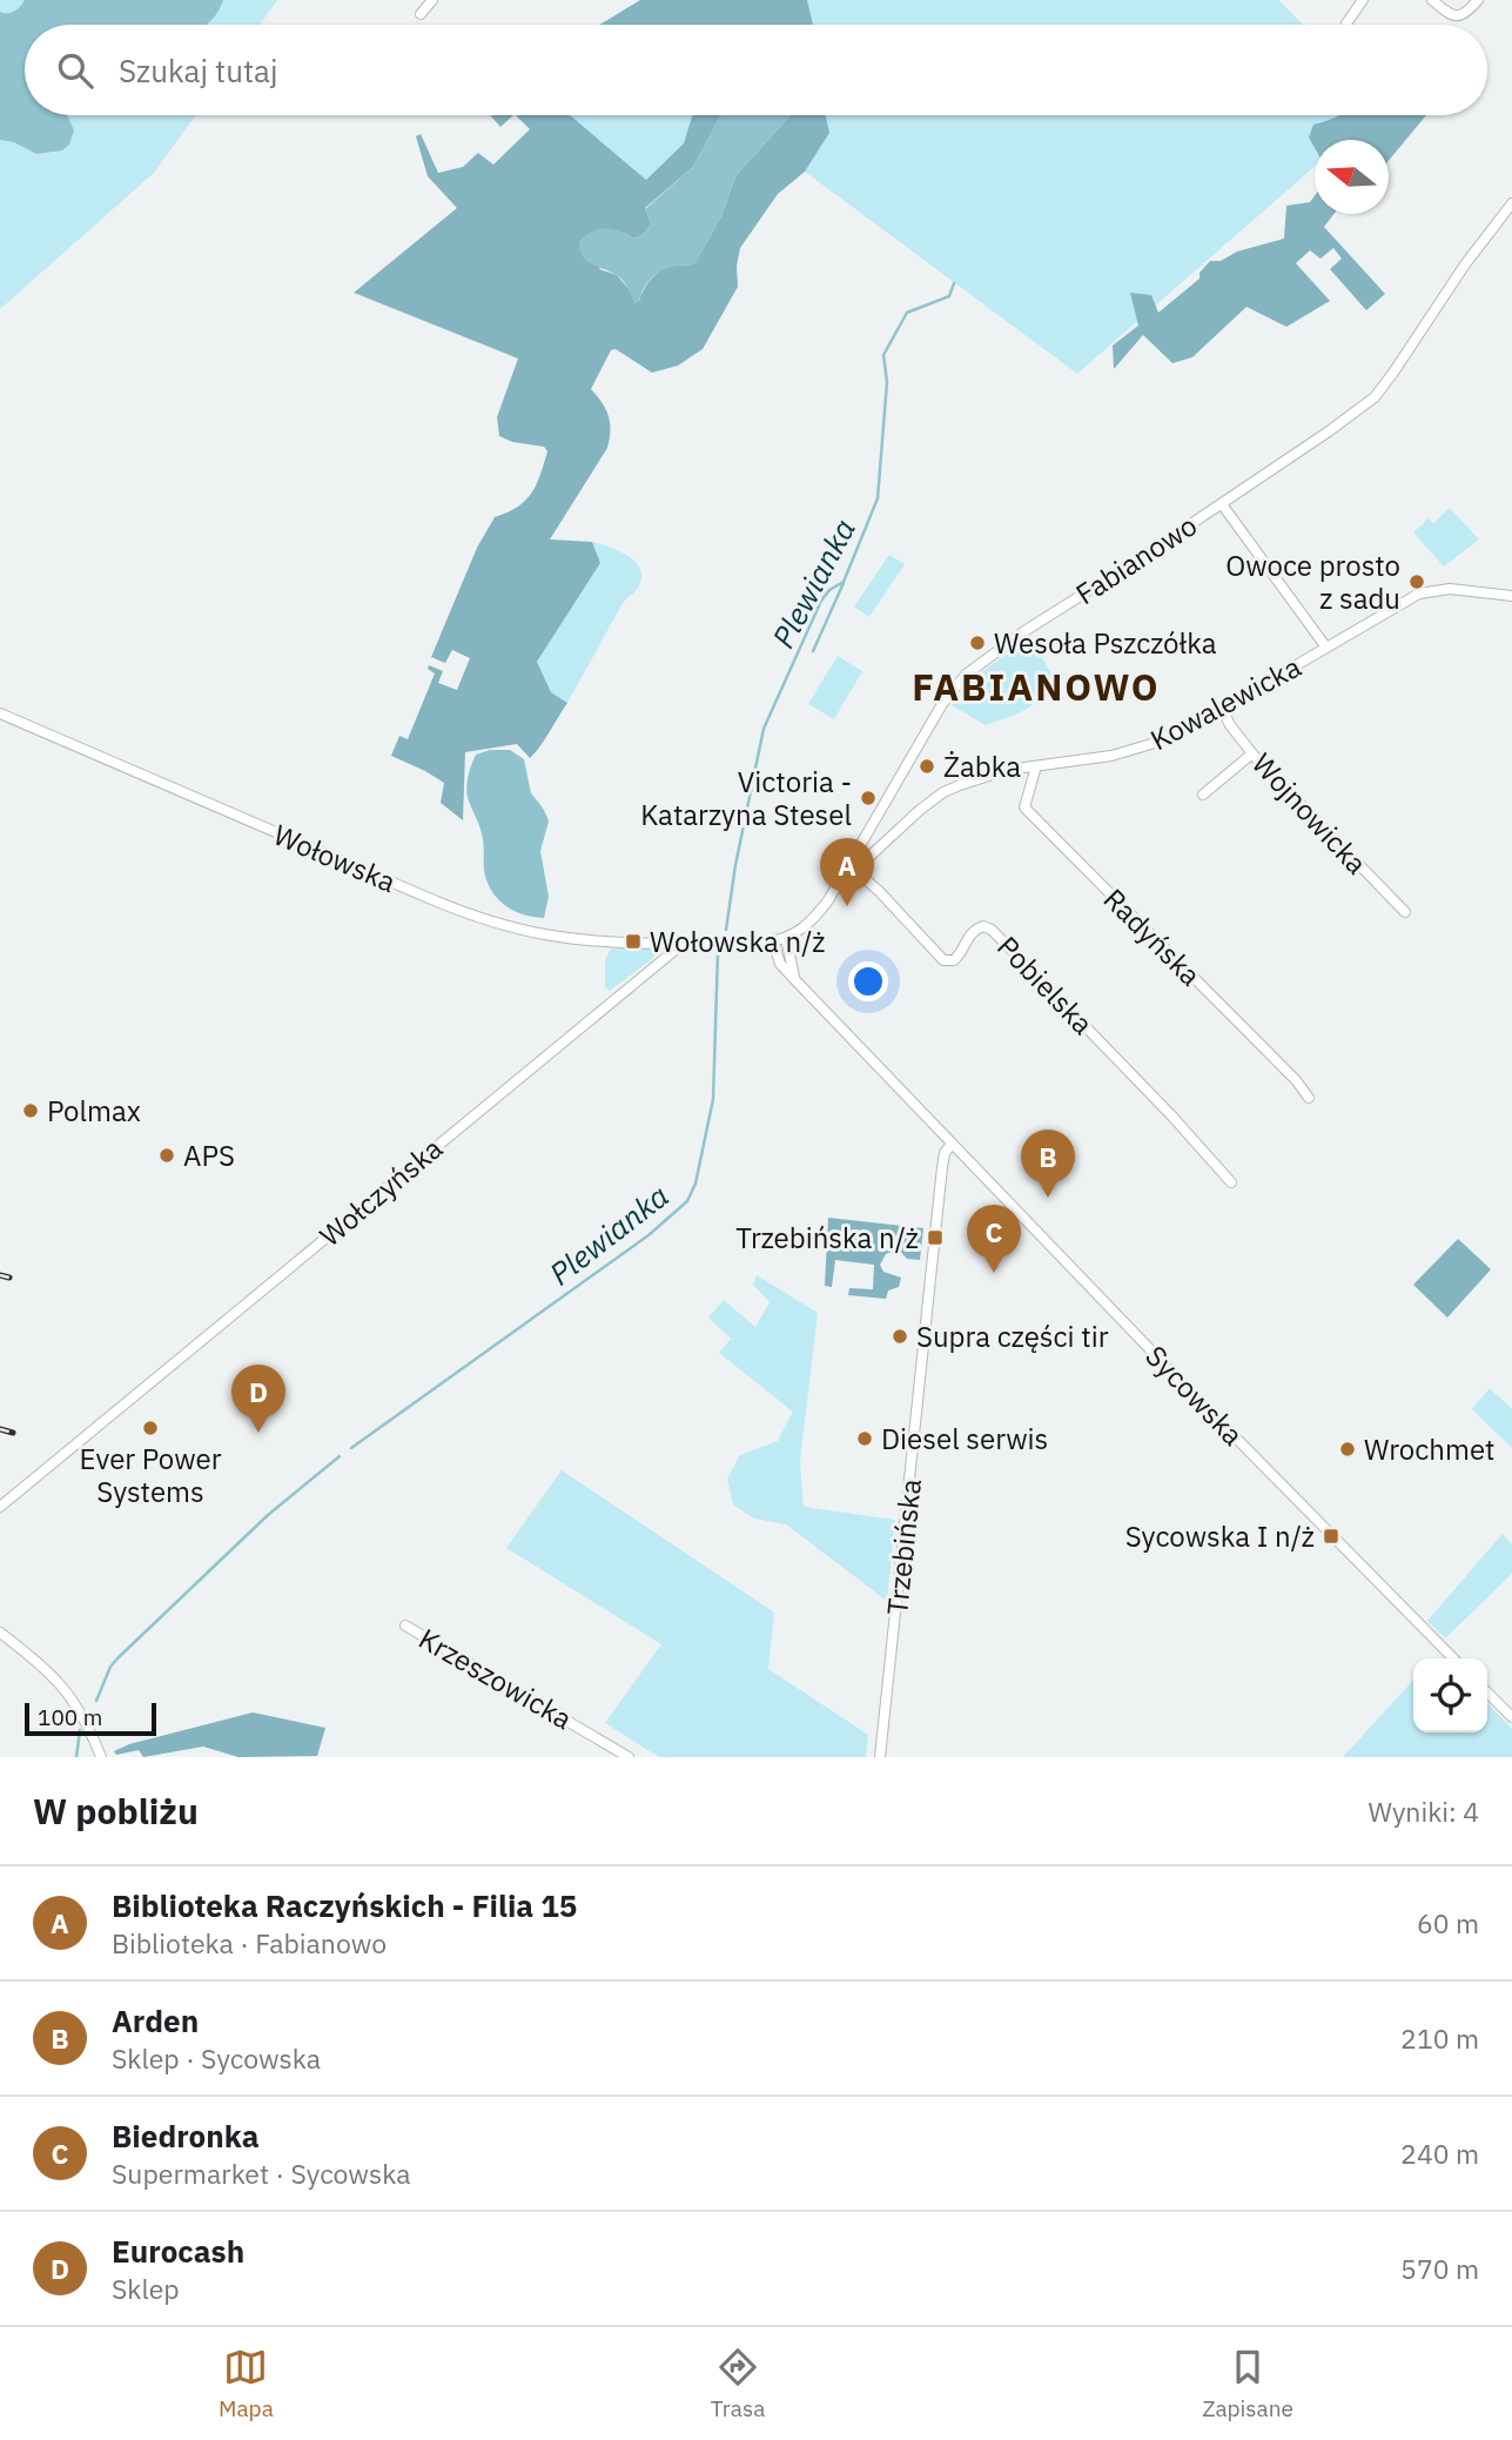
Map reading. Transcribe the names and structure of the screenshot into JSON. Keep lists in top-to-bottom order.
{
  "streets": {
    "street": [
      "Fabianowo",
      "Kowalewicka",
      "Wojnowicka",
      "Wołowska",
      "Radyńska",
      "Pobielska",
      "Wołczyńska",
      "Sycowska",
      "Trzebińska",
      "Krzeszowicka"
    ]
  },
  "crossings": [
    ["Fabianowo", "Kowalewicka"],
    ["Fabianowo", "Pobielska"],
    ["Kowalewicka", "Wojnowicka"],
    ["Kowalewicka", "Radyńska"],
    ["Kowalewicka", "Pobielska"],
    ["Wołowska", "Wołczyńska"],
    ["Sycowska", "Trzebińska"]
  ],
  "districts": ["FABIANOWO"],
  "water": ["Plewianka"],
  "places": {
    "other": [
      "Owoce prosto z sadu",
      "Wesoła Pszczółka",
      "Żabka",
      "Victoria - Katarzyna Stesel",
      "Polmax",
      "APS",
      "Supra części tir",
      "Ever Power Systems",
      "Diesel serwis",
      "Wrochmet"
    ],
    "transit": ["Wołowska n/ż", "Trzebińska n/ż", "Sycowska I n/ż"]
  },
  "scale_bar": "100 m",
  "north": "left",
  "page": {
    "search": "Szukaj tutaj",
    "pins": [
      "A",
      "B",
      "C",
      "D"
    ],
    "scale": "100 m",
    "heading": ["W pobliżu", "Wyniki: 4"],
    "list": [
      {
        "mark": "A",
        "name": "Biblioteka Raczyńskich - Filia 15",
        "note": "Biblioteka · Fabianowo",
        "value": "60 m"
      },
      {
        "mark": "B",
        "name": "Arden",
        "note": "Sklep · Sycowska",
        "value": "210 m"
      },
      {
        "mark": "C",
        "name": "Biedronka",
        "note": "Supermarket · Sycowska",
        "value": "240 m"
      },
      {
        "mark": "D",
        "name": "Eurocash",
        "note": "Sklep",
        "value": "570 m"
      }
    ],
    "nav": ["Mapa", "Trasa", "Zapisane"]
  }
}
